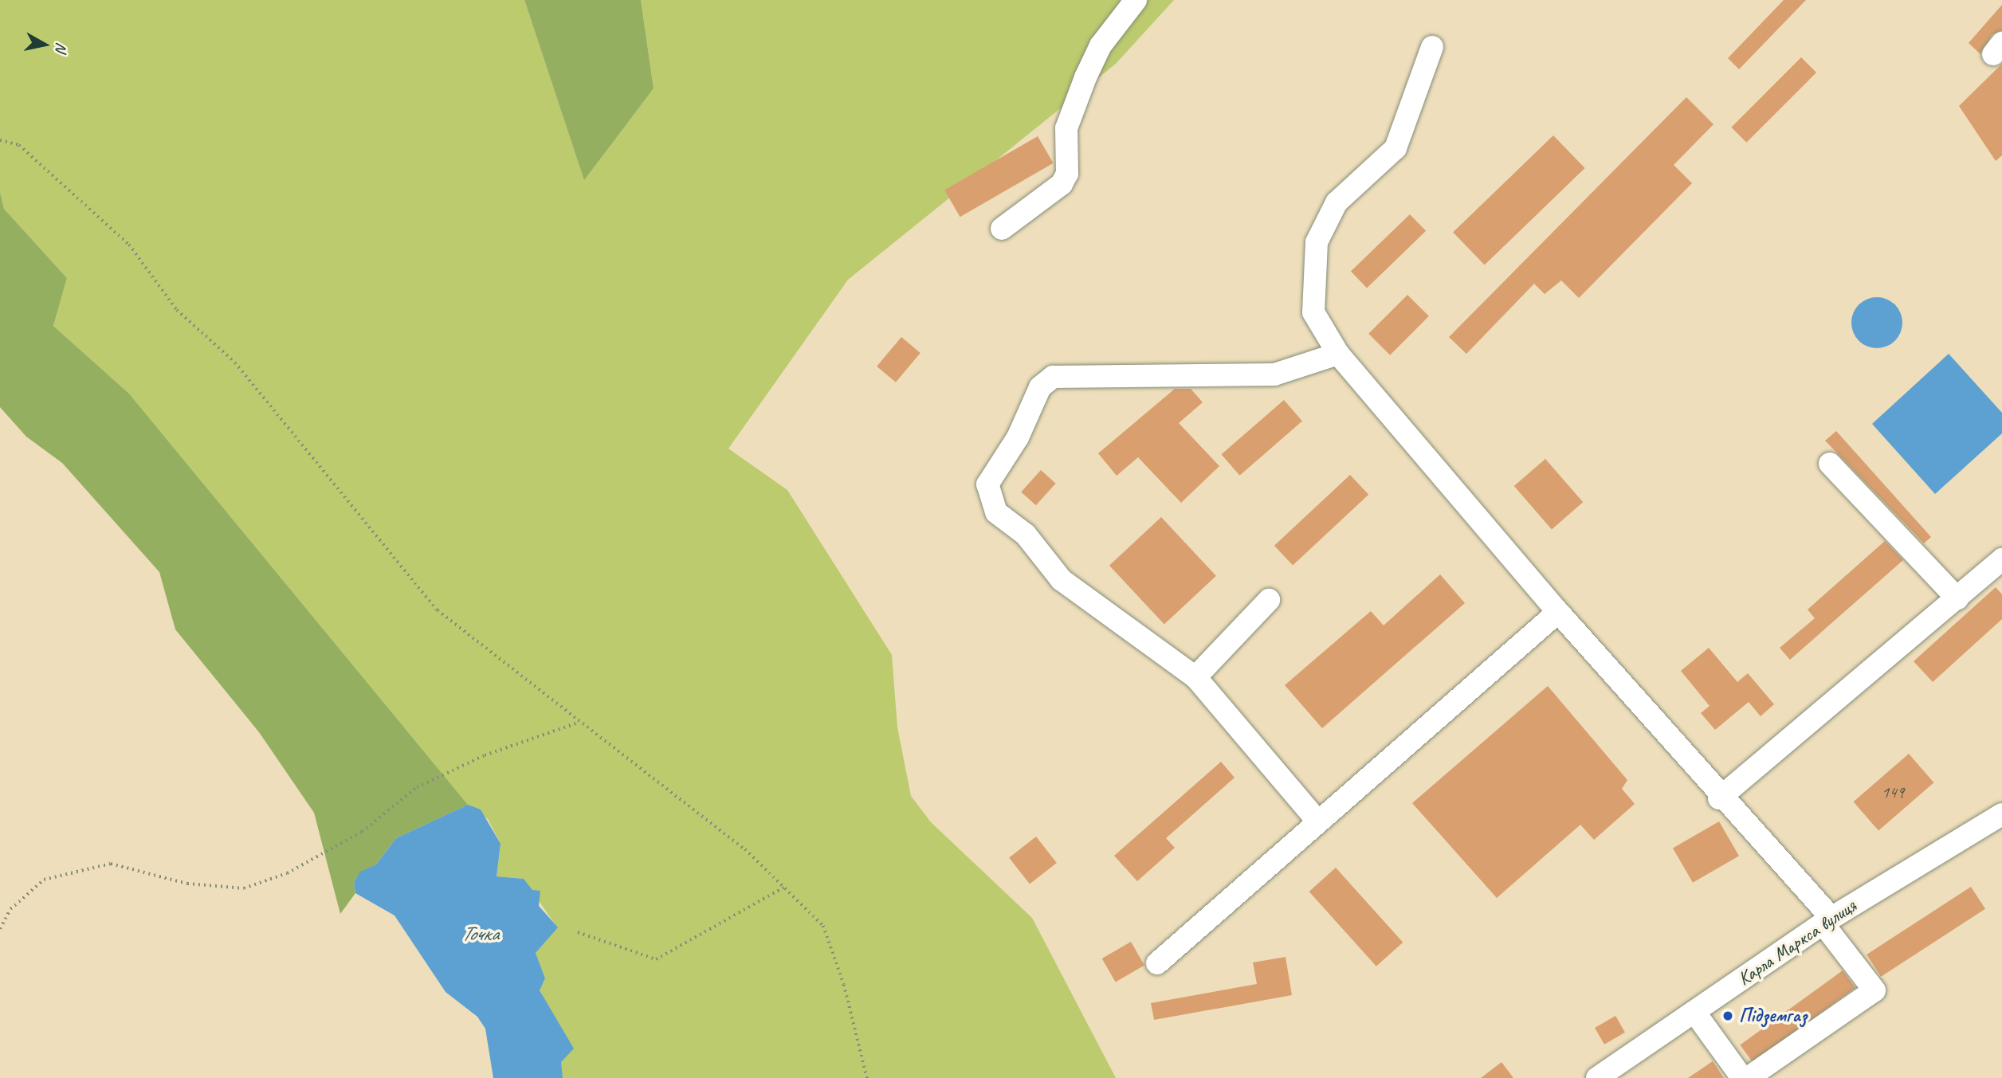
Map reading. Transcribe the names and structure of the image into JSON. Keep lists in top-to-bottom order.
{
  "streets": {
    "street": ["Карла Маркса вулиця"]
  },
  "water": ["Точка"],
  "places": ["Підземгаз"],
  "house_numbers": ["149"],
  "north": "right"
}
